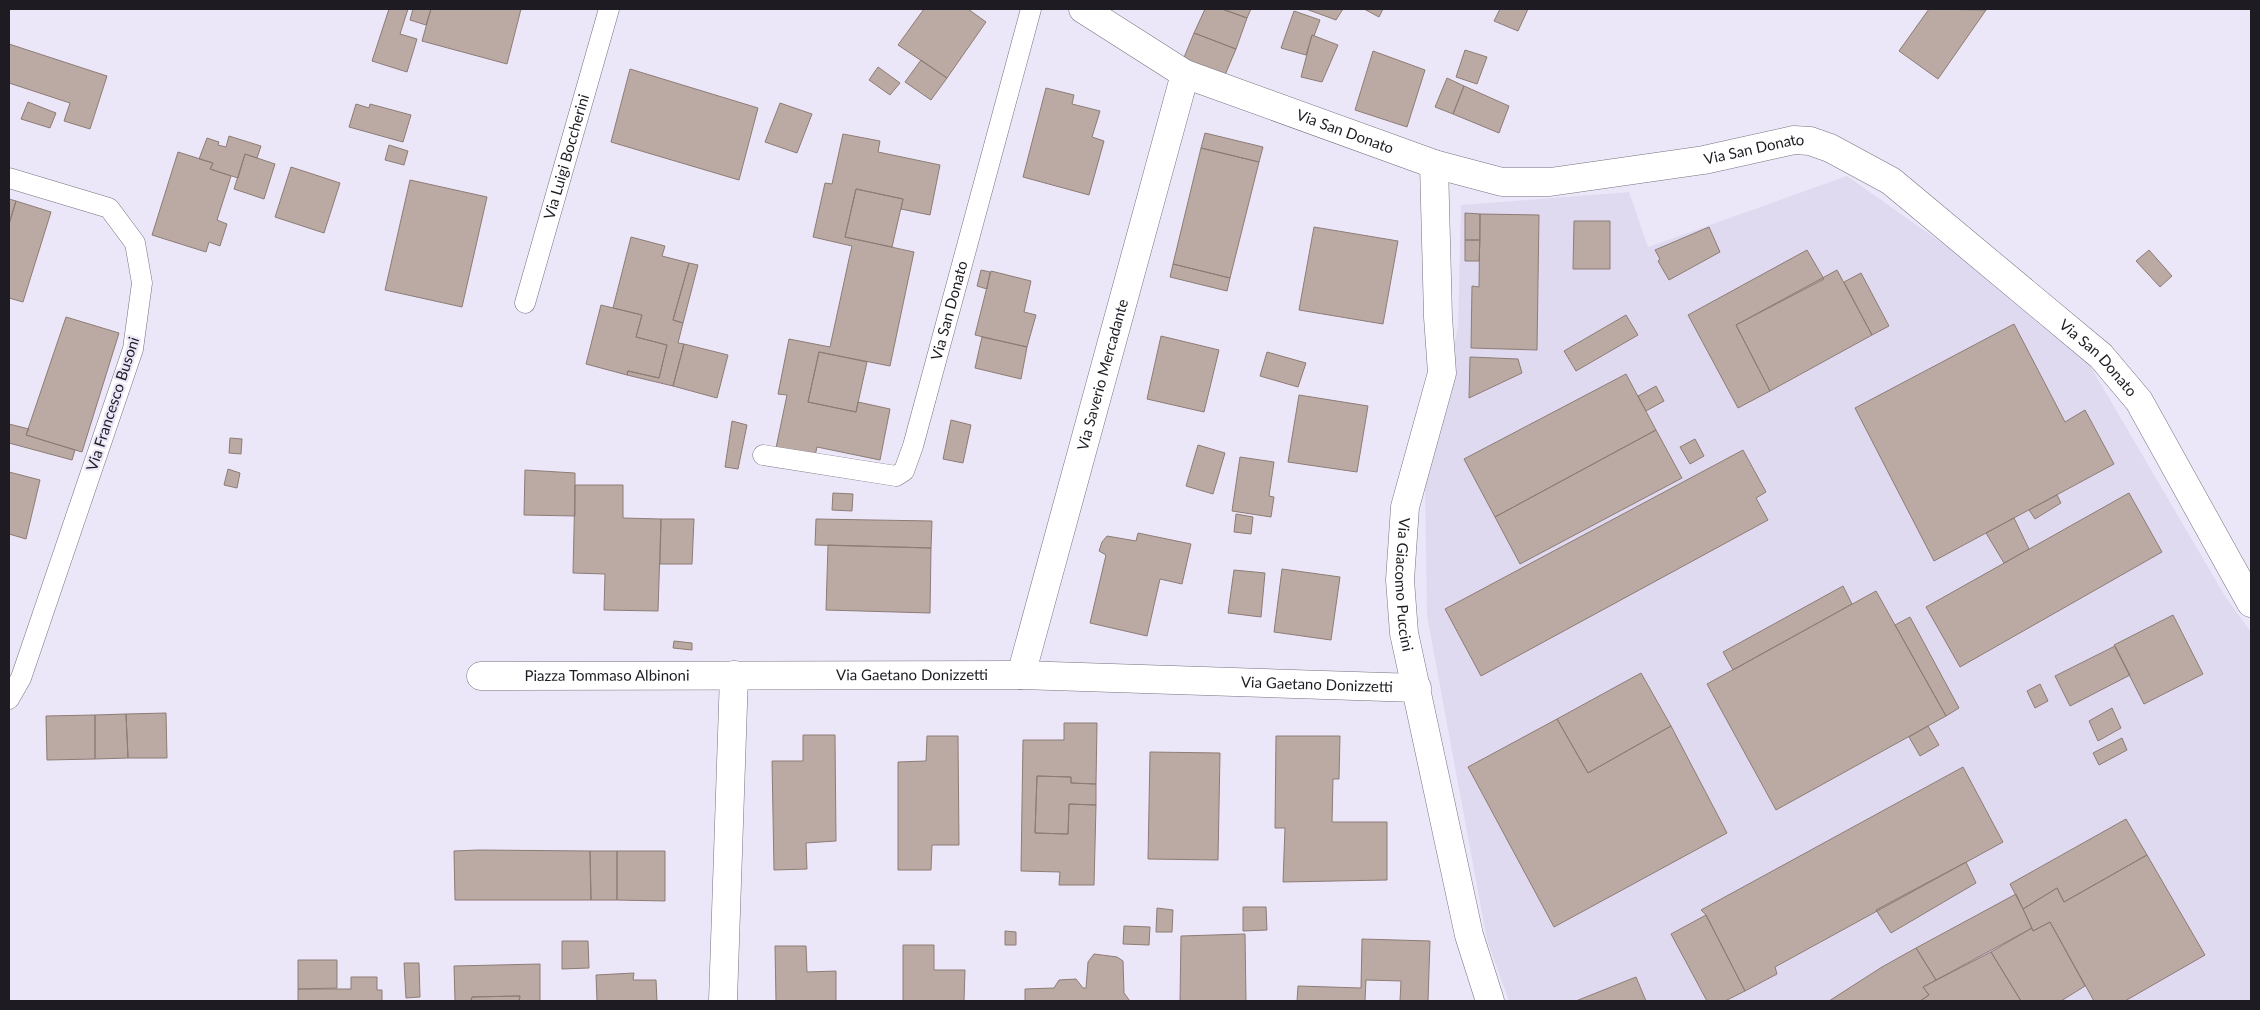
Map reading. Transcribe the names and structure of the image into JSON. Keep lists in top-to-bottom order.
{
  "streets": {
    "street": [
      "Via San Donato",
      "Via Saverio Mercadante",
      "Via Giacomo Puccini",
      "Via Gaetano Donizzetti",
      "Piazza Tommaso Albinoni"
    ],
    "lane": ["Via Luigi Boccherini", "Via Francesco Busoni"]
  },
  "crossings": [
    ["Via San Donato", "Via Saverio Mercadante"],
    ["Via San Donato", "Via Giacomo Puccini"],
    ["Via Saverio Mercadante", "Via Gaetano Donizzetti"],
    ["Via Giacomo Puccini", "Via Gaetano Donizzetti"],
    ["Via Gaetano Donizzetti", "Piazza Tommaso Albinoni"]
  ]
}
